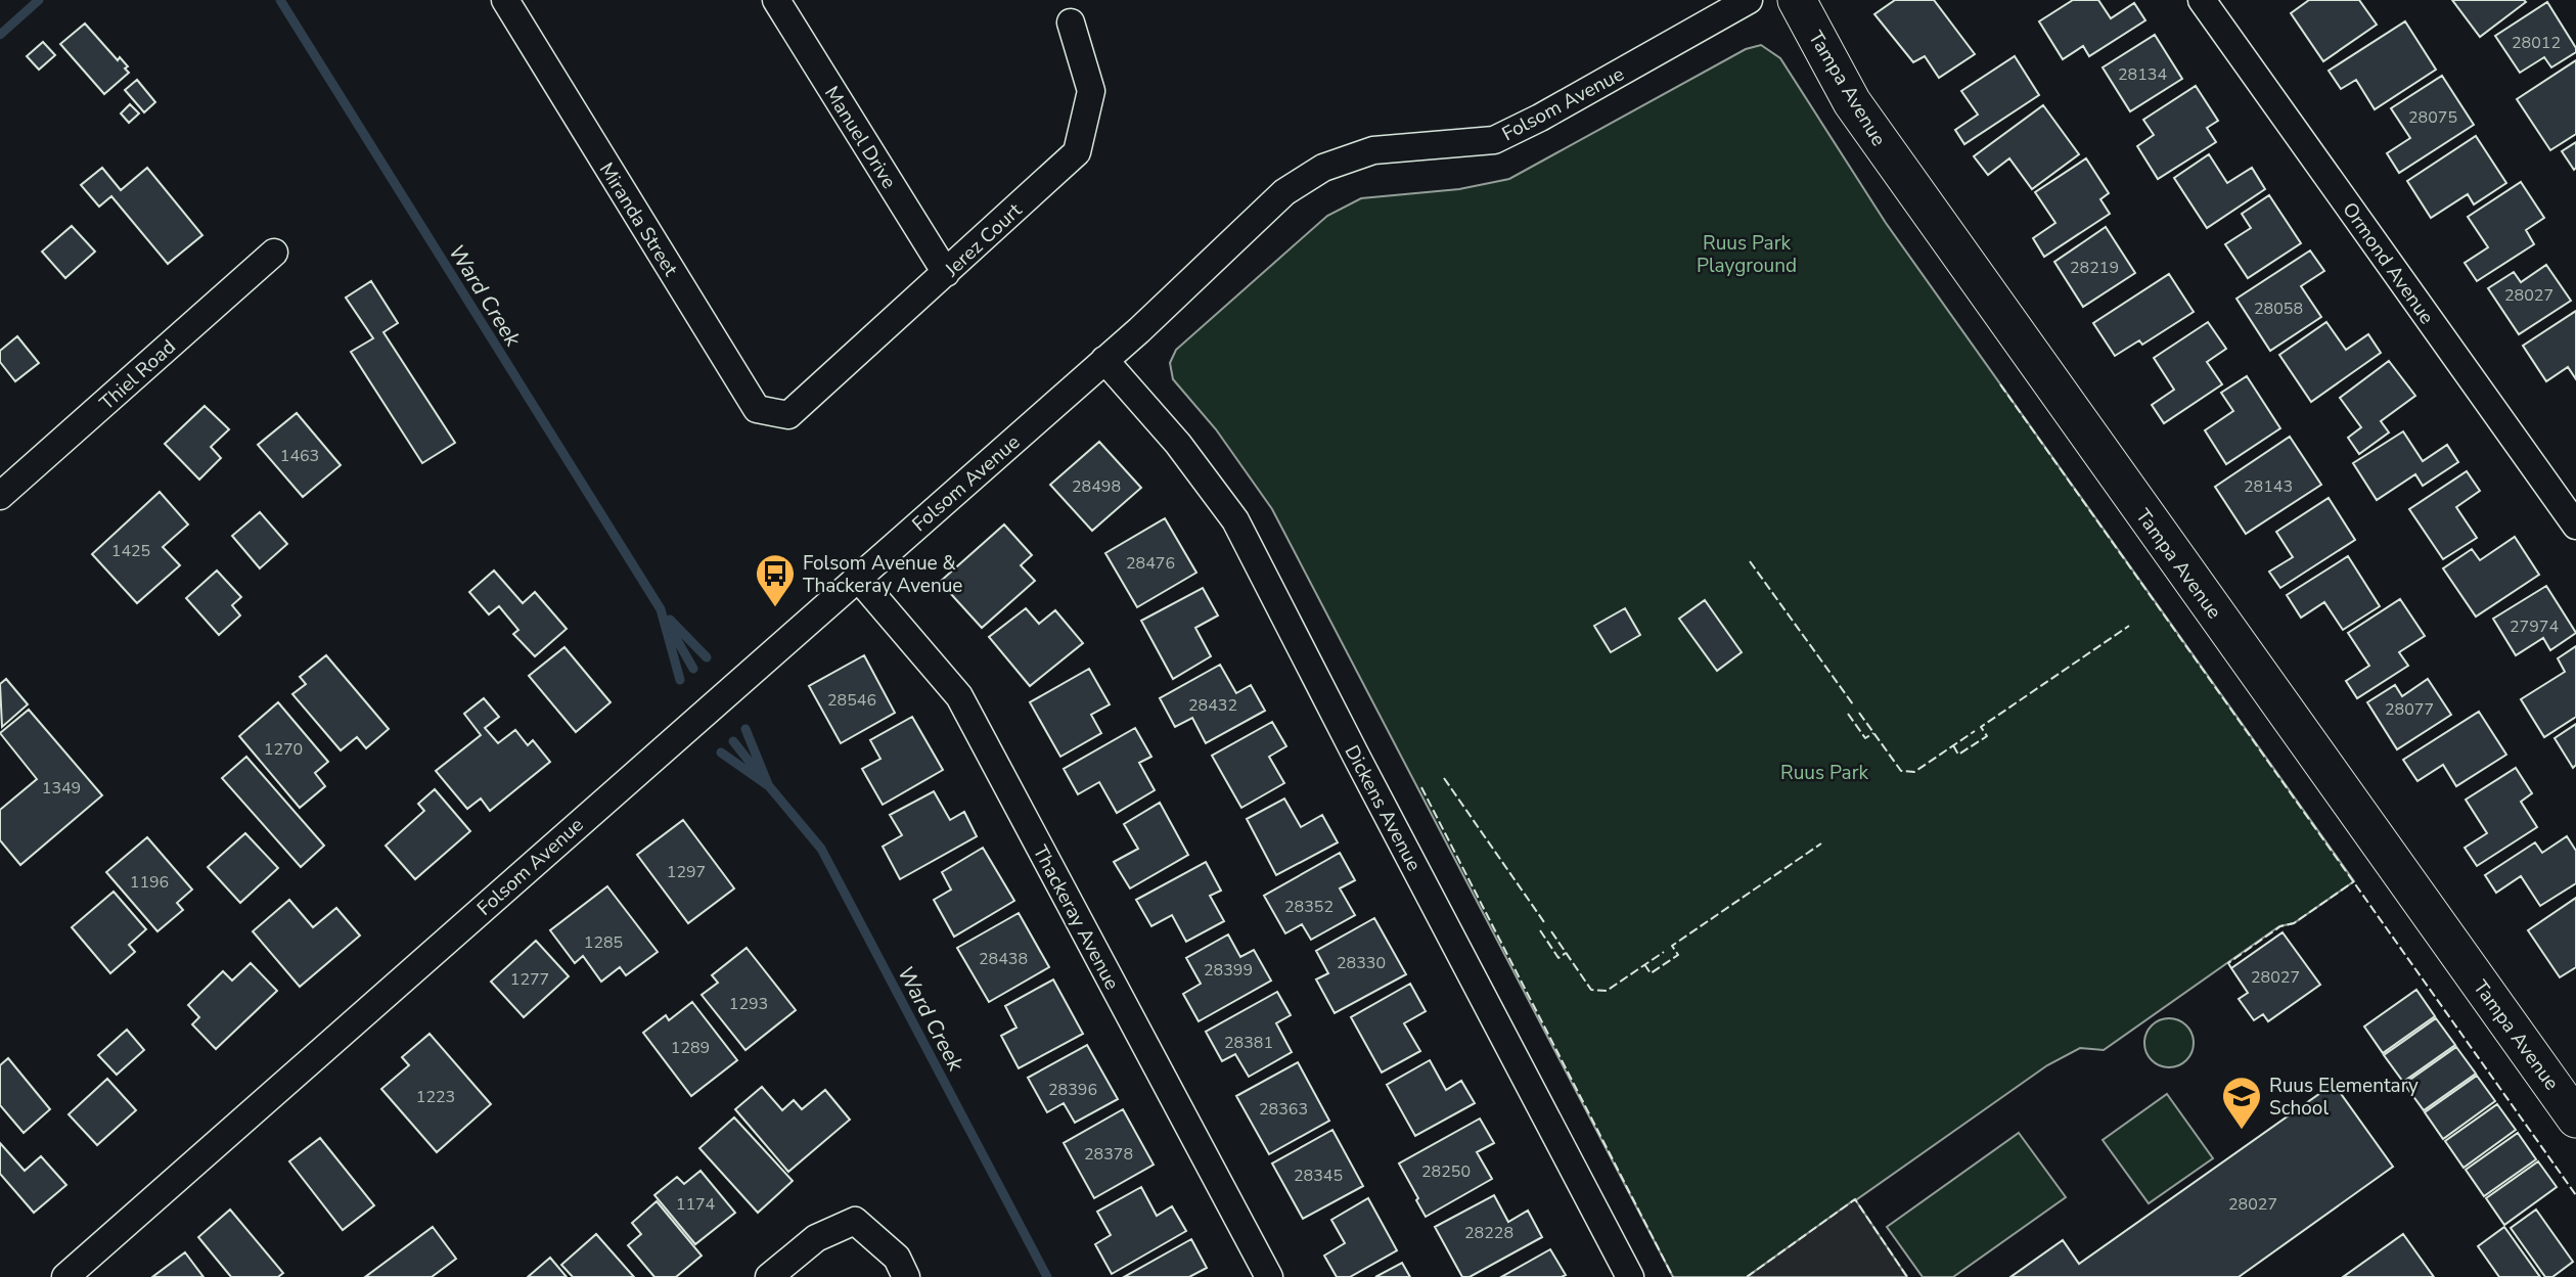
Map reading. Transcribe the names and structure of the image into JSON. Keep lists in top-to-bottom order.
{
  "streets": {
    "street": [
      "Tampa Avenue",
      "Folsom Avenue",
      "Manuel Drive",
      "Miranda Street",
      "Jerez Court",
      "Ormond Avenue",
      "Thiel Road",
      "Dickens Avenue",
      "Thackeray Avenue"
    ]
  },
  "crossings": [
    ["Folsom Avenue", "Dickens Avenue"],
    ["Folsom Avenue", "Thackeray Avenue"],
    ["Manuel Drive", "Jerez Court"],
    ["Miranda Street", "Jerez Court"]
  ],
  "water": ["Ward Creek"],
  "parks": ["Ruus Park Playground", "Ruus Park"],
  "places": {
    "bus stop": ["Folsom Avenue & Thackeray Avenue"],
    "school or university": ["Ruus Elementary School"]
  },
  "house_numbers": [
    "28012",
    "28134",
    "28075",
    "28219",
    "28027",
    "28058",
    "1463",
    "28498",
    "28143",
    "1425",
    "28476",
    "27974",
    "28546",
    "28432",
    "28077",
    "1270",
    "1349",
    "1297",
    "1196",
    "28352",
    "1285",
    "28438",
    "28330",
    "28399",
    "28027",
    "1277",
    "1293",
    "28381",
    "1289",
    "28396",
    "1223",
    "28363",
    "28378",
    "28250",
    "28345",
    "1174",
    "28027",
    "28228"
  ]
}
